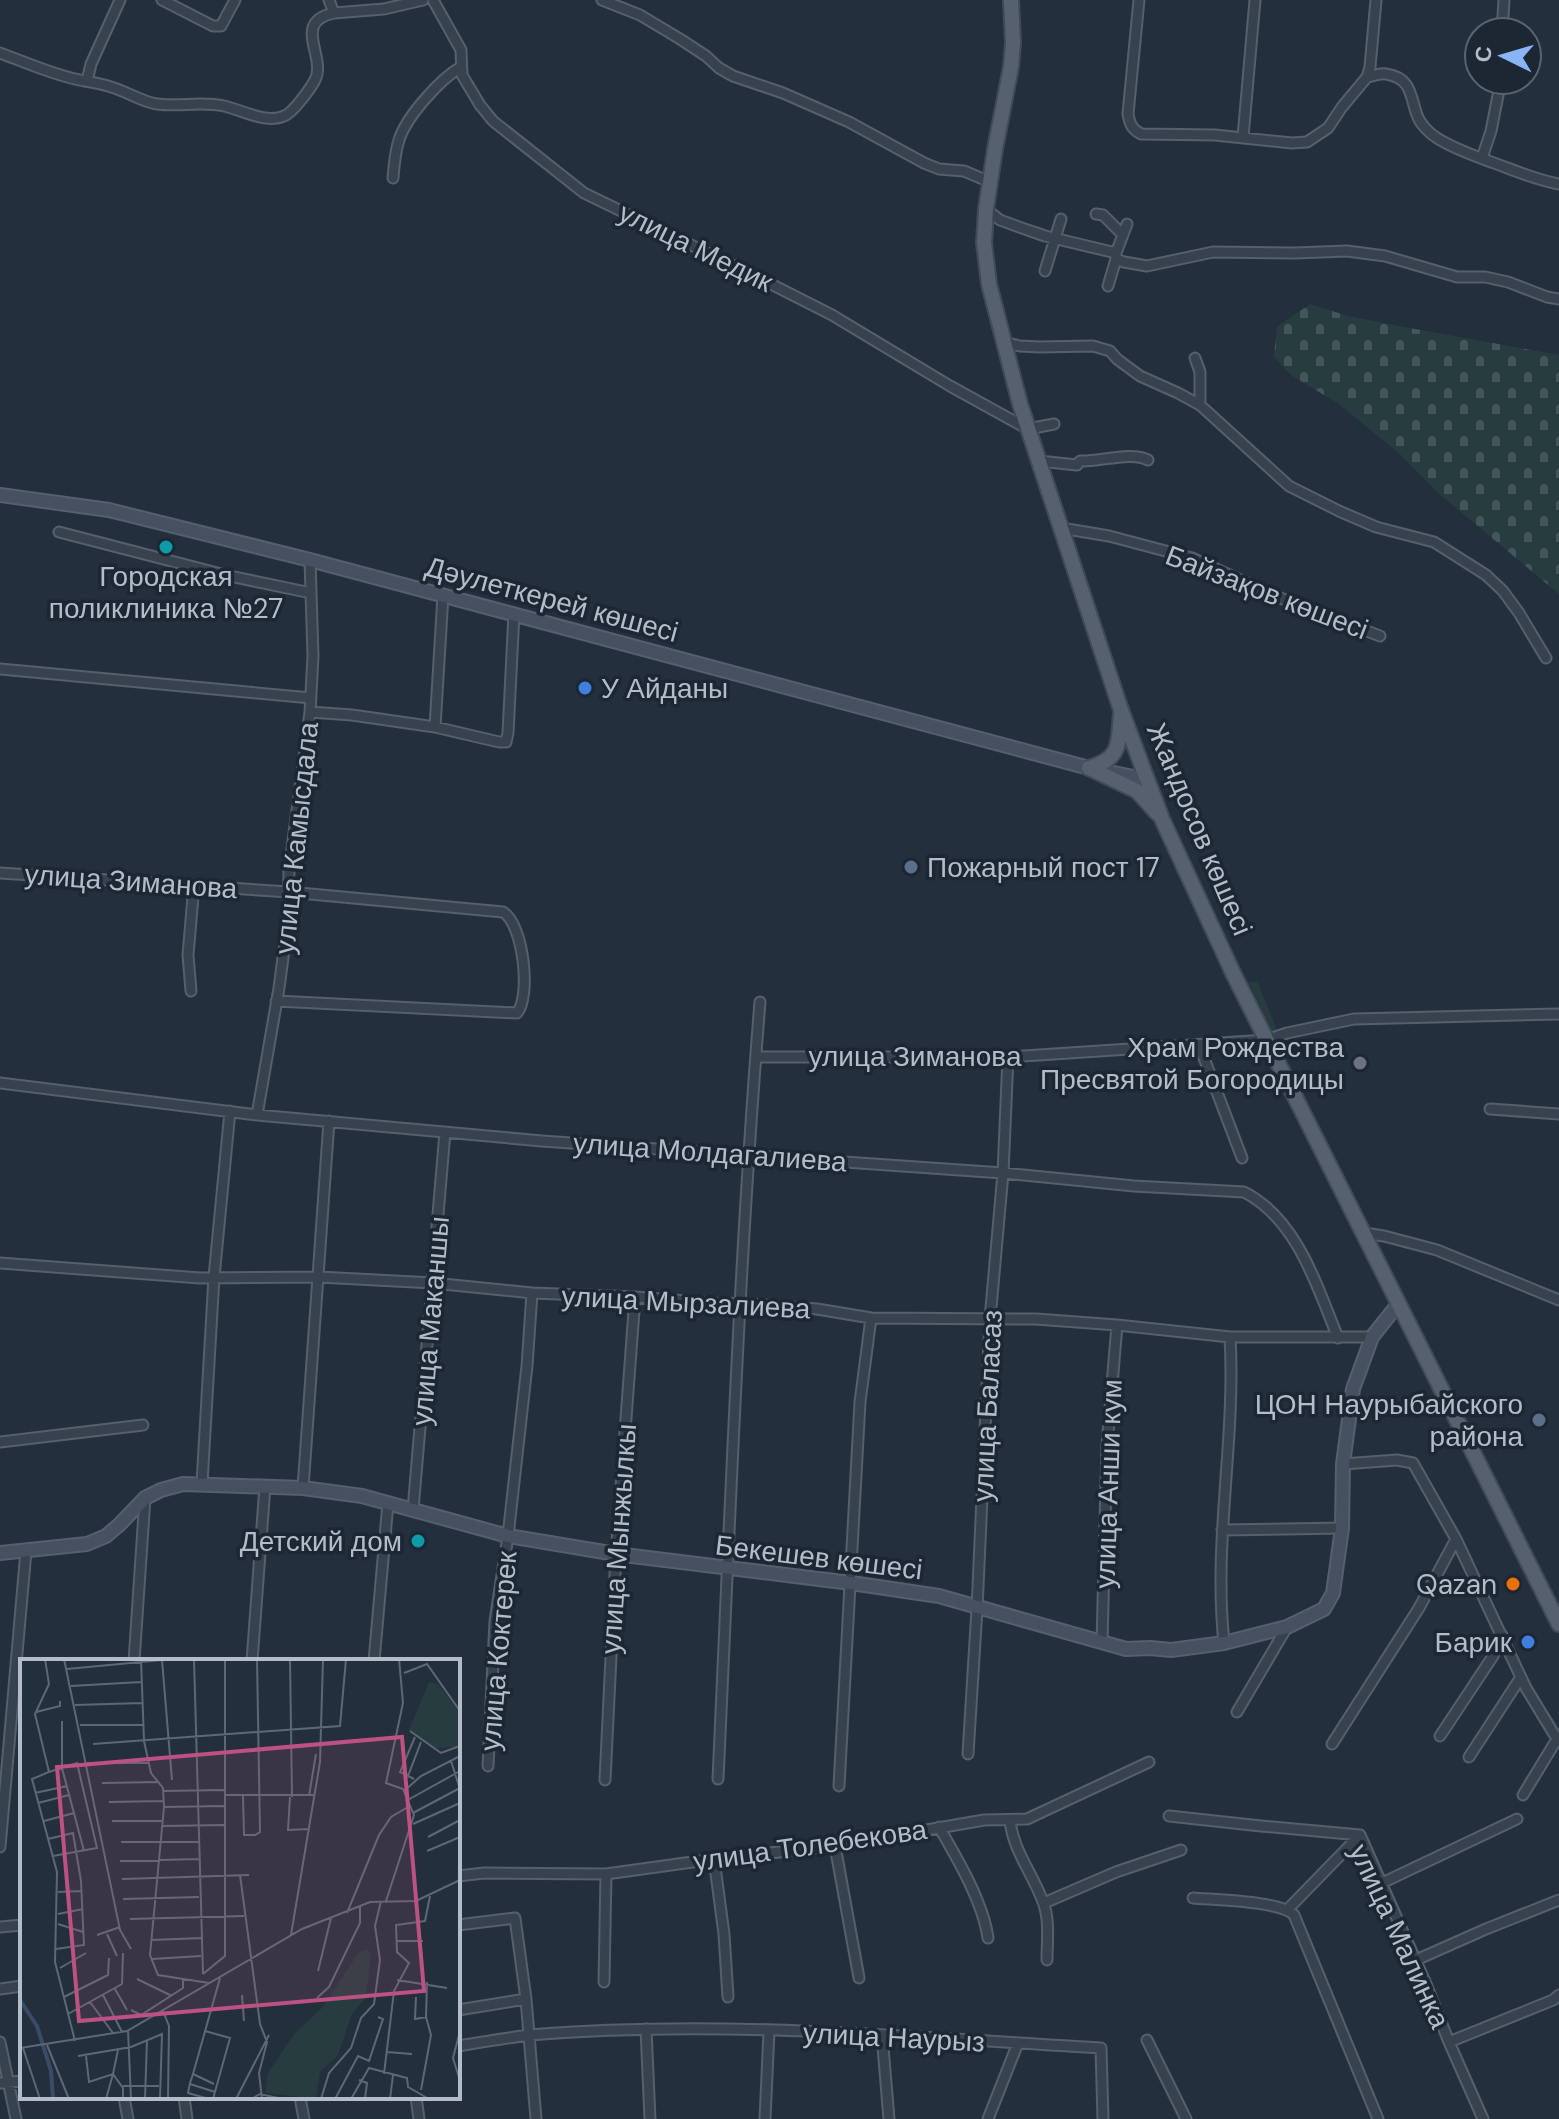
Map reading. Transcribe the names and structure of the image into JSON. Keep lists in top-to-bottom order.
{
  "streets": {
    "main road": ["Дәулеткерей көшесі", "Жандосов көшесі", "Бекешев көшесі"],
    "street": [
      "улица Медик",
      "Байзақов көшесі",
      "улица Камысдала",
      "улица Зиманова",
      "улица Молдагалиева",
      "улица Мырзалиева",
      "улица Маканшы",
      "улица Баласаз",
      "улица Анши кум",
      "улица Мынжылкы",
      "улица Коктерек",
      "улица Толебекова",
      "улица Малинка",
      "улица Наурыз"
    ]
  },
  "crossings": [
    ["улица Медик", "Жандосов көшесі"],
    ["Байзақов көшесі", "Жандосов көшесі"],
    ["Дәулеткерей көшесі", "Жандосов көшесі"],
    ["Дәулеткерей көшесі", "улица Камысдала"],
    ["Жандосов көшесі", "улица Зиманова"],
    ["Жандосов көшесі", "Бекешев көшесі"],
    ["улица Камысдала", "улица Зиманова"],
    ["улица Камысдала", "улица Молдагалиева"],
    ["улица Зиманова", "улица Баласаз"],
    ["улица Молдагалиева", "улица Мырзалиева"],
    ["улица Молдагалиева", "улица Маканшы"],
    ["улица Молдагалиева", "улица Баласаз"],
    ["улица Мырзалиева", "улица Маканшы"],
    ["улица Мырзалиева", "улица Баласаз"],
    ["улица Мырзалиева", "улица Анши кум"],
    ["улица Мырзалиева", "улица Мынжылкы"],
    ["улица Мырзалиева", "Бекешев көшесі"],
    ["улица Мырзалиева", "улица Коктерек"],
    ["улица Маканшы", "Бекешев көшесі"],
    ["улица Баласаз", "Бекешев көшесі"],
    ["улица Анши кум", "Бекешев көшесі"],
    ["улица Мынжылкы", "Бекешев көшесі"],
    ["Бекешев көшесі", "улица Коктерек"]
  ],
  "places": [
    "Городская поликлиника №27",
    "У Айданы",
    "Пожарный пост 17",
    "Храм Рождества Пресвятой Богородицы",
    "ЦОН Наурыбайского района",
    "Детский дом",
    "Qazan",
    "Барик"
  ],
  "north": "left"
}
